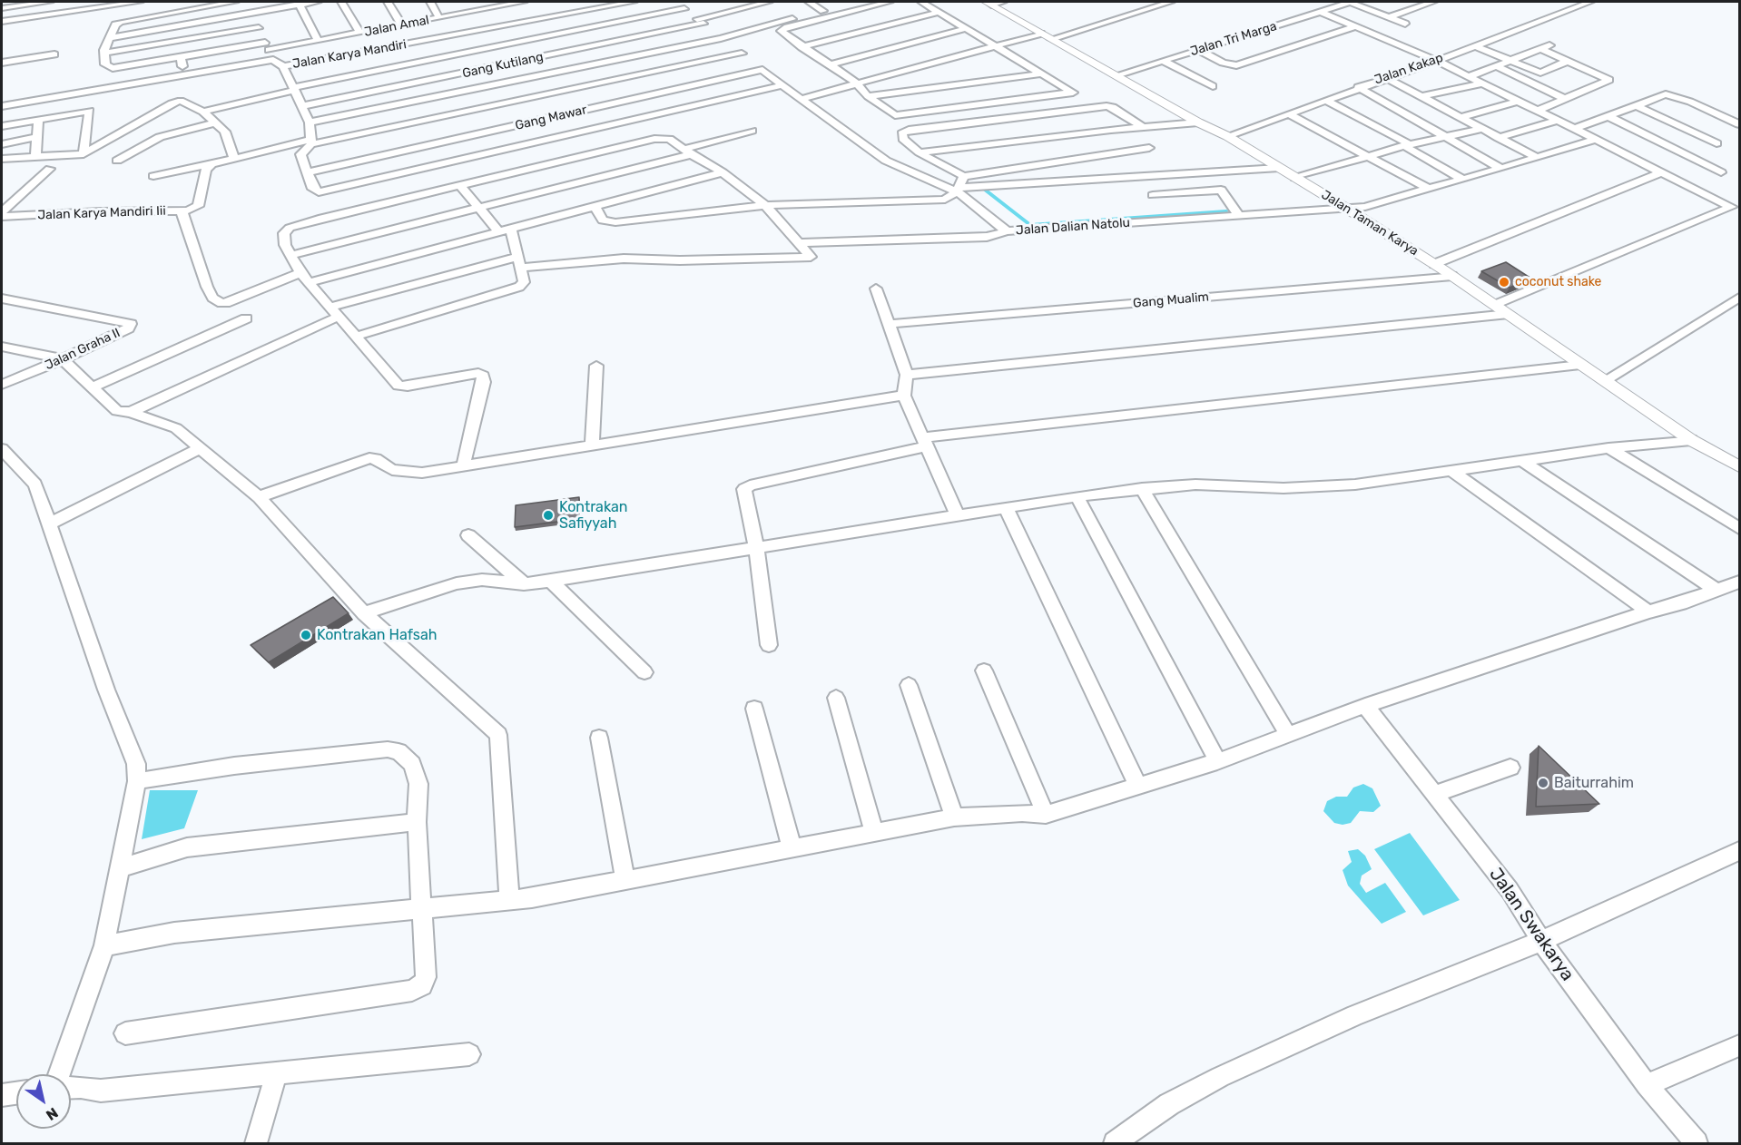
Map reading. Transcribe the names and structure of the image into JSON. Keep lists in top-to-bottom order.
{
  "streets": {
    "street": [
      "Jalan Amal",
      "Jalan Tri Marga",
      "Jalan Karya Mandiri",
      "Gang Kutilang",
      "Jalan Kakap",
      "Gang Mawar",
      "Jalan Karya Mandiri Iii",
      "Jalan Taman Karya",
      "Jalan Dalian Natolu",
      "Gang Mualim",
      "Jalan Graha II",
      "Jalan Swakarya"
    ]
  },
  "crossings": [
    ["Jalan Tri Marga", "Jalan Taman Karya"],
    ["Jalan Kakap", "Jalan Taman Karya"],
    ["Jalan Taman Karya", "Jalan Dalian Natolu"],
    ["Jalan Taman Karya", "Gang Mualim"]
  ],
  "places": [
    "coconut shake",
    "Kontrakan Safiyyah",
    "Kontrakan Hafsah",
    "Baiturrahim"
  ],
  "north": "bottom right"
}
